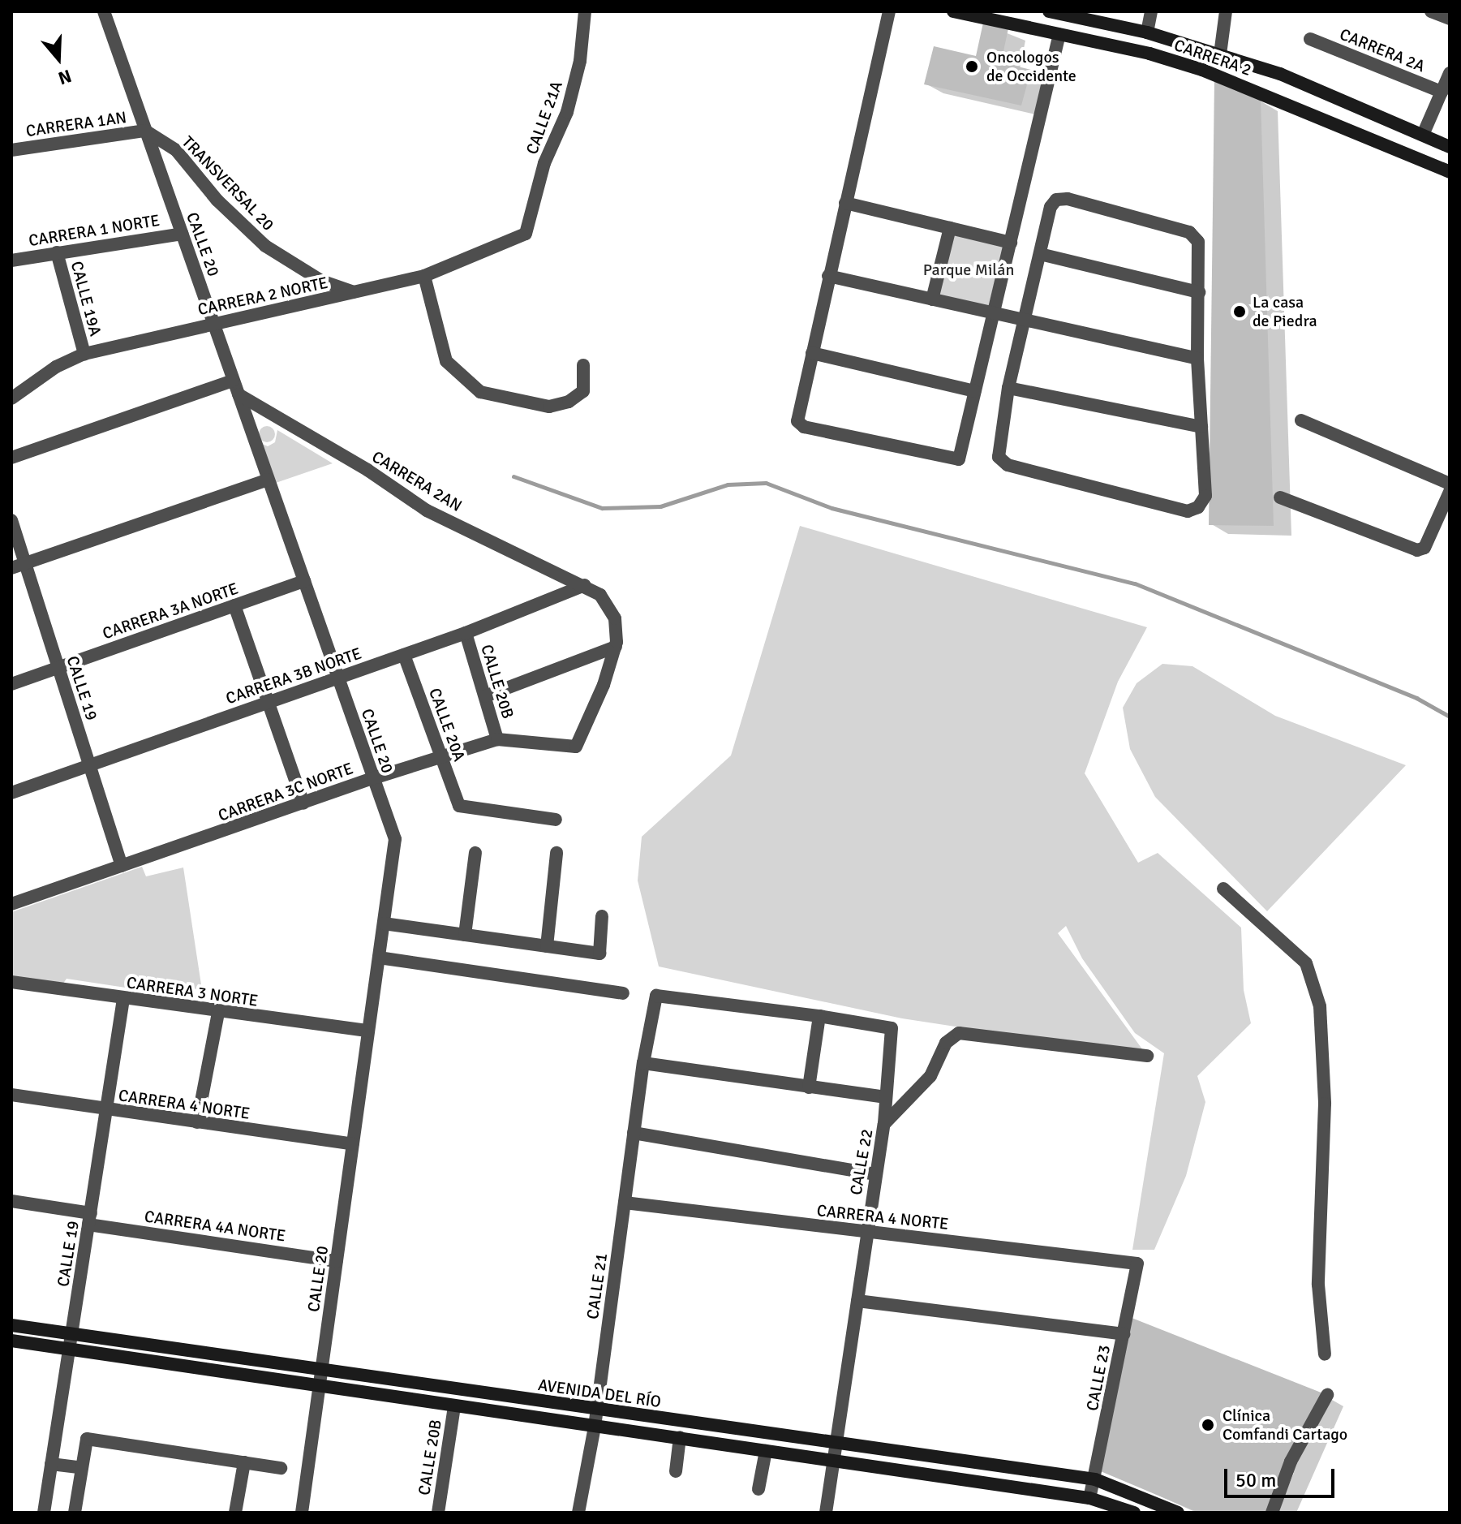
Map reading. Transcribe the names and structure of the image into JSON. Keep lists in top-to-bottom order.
{
  "streets": {
    "street": [
      "CARRERA 2A",
      "CARRERA 2",
      "CALLE 21A",
      "CARRERA 1AN",
      "TRANSVERSAL 20",
      "CARRERA 1 NORTE",
      "CALLE 20",
      "CARRERA 2 NORTE",
      "CALLE 19A",
      "CARRERA 2AN",
      "CARRERA 3A NORTE",
      "CARRERA 3B NORTE",
      "CALLE 20B",
      "CALLE 19",
      "CALLE 20A",
      "CARRERA 3C NORTE",
      "CARRERA 3 NORTE",
      "CARRERA 4 NORTE",
      "CALLE 22",
      "CARRERA 4A NORTE",
      "CALLE 21",
      "CALLE 23",
      "AVENIDA DEL RÍO"
    ]
  },
  "crossings": [
    ["CALLE 21A", "CARRERA 2 NORTE"],
    ["CARRERA 1AN", "TRANSVERSAL 20"],
    ["CARRERA 1AN", "CALLE 20"],
    ["TRANSVERSAL 20", "CALLE 20"],
    ["TRANSVERSAL 20", "CARRERA 2 NORTE"],
    ["CARRERA 1 NORTE", "CALLE 20"],
    ["CARRERA 1 NORTE", "CALLE 19A"],
    ["CALLE 20", "CARRERA 2 NORTE"],
    ["CALLE 20", "CARRERA 2AN"],
    ["CALLE 20", "CARRERA 3A NORTE"],
    ["CALLE 20", "CARRERA 3B NORTE"],
    ["CALLE 20", "CARRERA 3C NORTE"],
    ["CALLE 20", "CARRERA 3 NORTE"],
    ["CALLE 20", "CARRERA 4 NORTE"],
    ["CALLE 20", "CARRERA 4A NORTE"],
    ["CALLE 20", "AVENIDA DEL RÍO"],
    ["CARRERA 2 NORTE", "CALLE 19A"],
    ["CARRERA 2AN", "CARRERA 3B NORTE"],
    ["CARRERA 2AN", "CARRERA 3C NORTE"],
    ["CARRERA 3A NORTE", "CALLE 19"],
    ["CARRERA 3B NORTE", "CALLE 20B"],
    ["CARRERA 3B NORTE", "CALLE 19"],
    ["CARRERA 3B NORTE", "CALLE 20A"],
    ["CALLE 20B", "CARRERA 3C NORTE"],
    ["CALLE 20B", "AVENIDA DEL RÍO"],
    ["CALLE 19", "CARRERA 3C NORTE"],
    ["CALLE 19", "CARRERA 3 NORTE"],
    ["CALLE 19", "CARRERA 4 NORTE"],
    ["CALLE 19", "CARRERA 4A NORTE"],
    ["CALLE 19", "AVENIDA DEL RÍO"],
    ["CALLE 20A", "CARRERA 3C NORTE"],
    ["CARRERA 4 NORTE", "CALLE 22"],
    ["CARRERA 4 NORTE", "CALLE 21"],
    ["CARRERA 4 NORTE", "CALLE 23"],
    ["CALLE 22", "AVENIDA DEL RÍO"],
    ["CALLE 21", "AVENIDA DEL RÍO"],
    ["CALLE 23", "AVENIDA DEL RÍO"]
  ],
  "parks": ["Parque Milán"],
  "places": ["Oncologos de Occidente", "La casa de Piedra", "Clínica Comfandi Cartago"],
  "scale_bar": "50 m",
  "north": "bottom"
}
